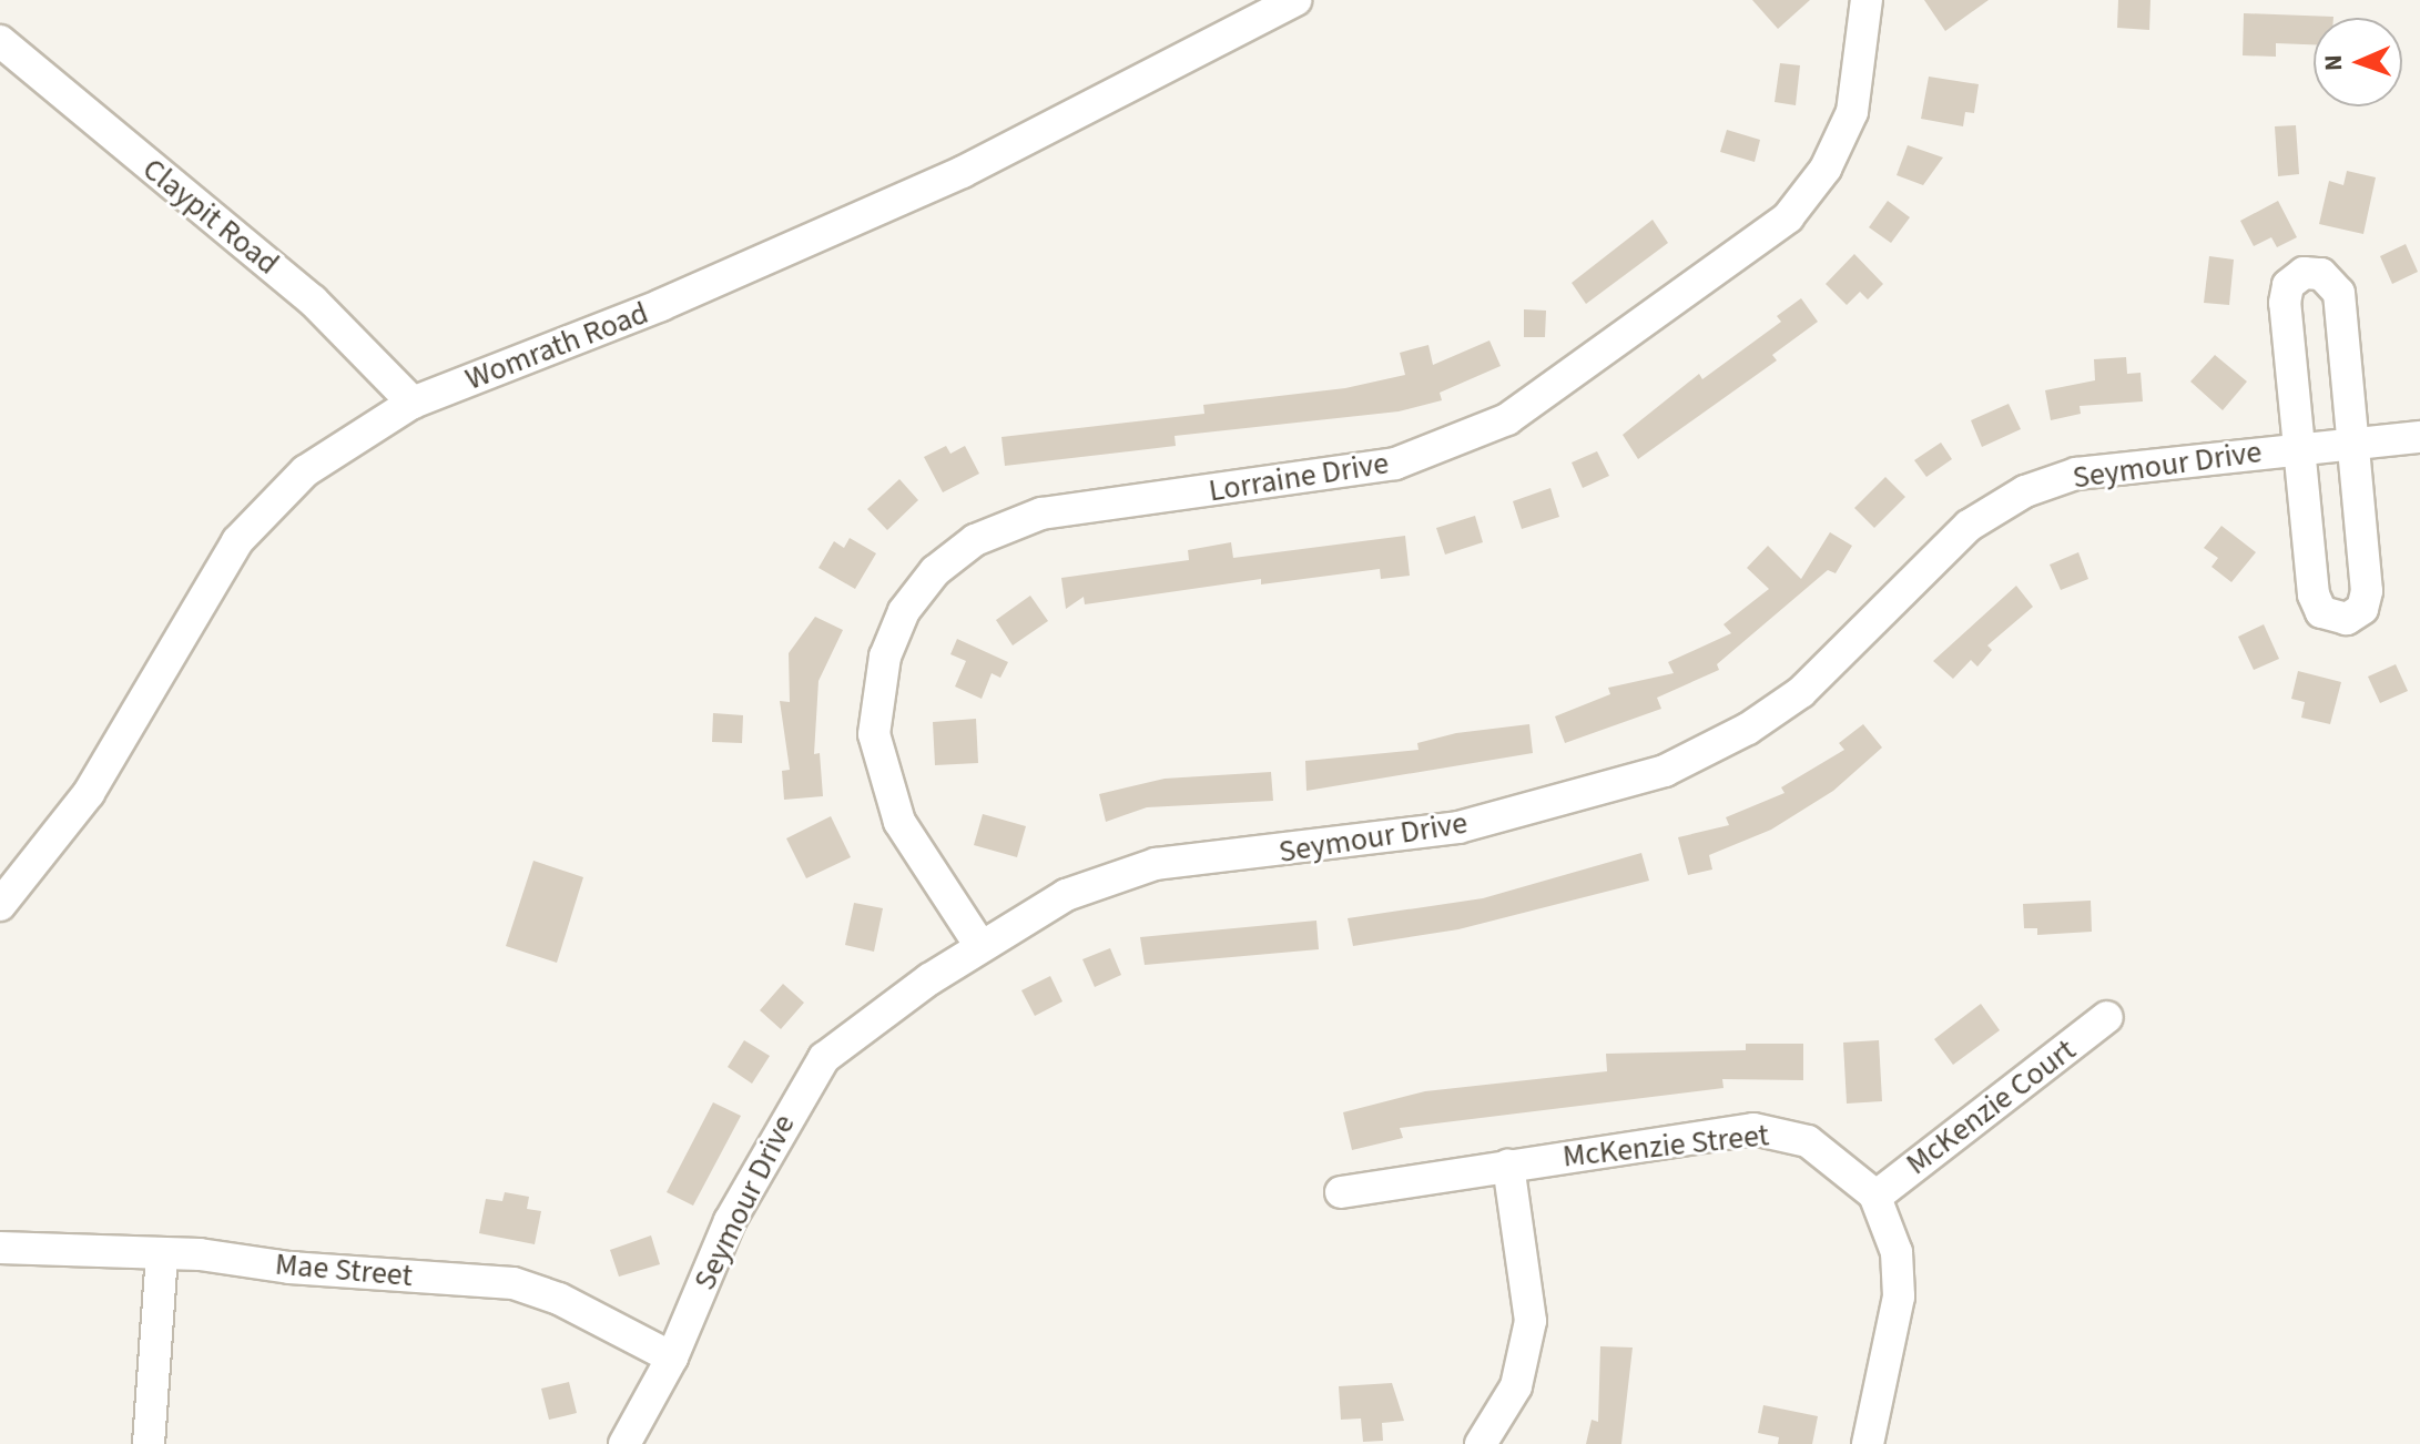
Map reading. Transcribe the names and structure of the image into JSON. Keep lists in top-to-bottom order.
{
  "streets": {
    "street": [
      "Claypit Road",
      "Womrath Road",
      "Seymour Drive",
      "Lorraine Drive",
      "McKenzie Court",
      "McKenzie Street",
      "Mae Street"
    ]
  },
  "crossings": [
    ["Claypit Road", "Womrath Road"],
    ["Seymour Drive", "Lorraine Drive"],
    ["Seymour Drive", "Mae Street"],
    ["McKenzie Court", "McKenzie Street"]
  ],
  "north": "left"
}
